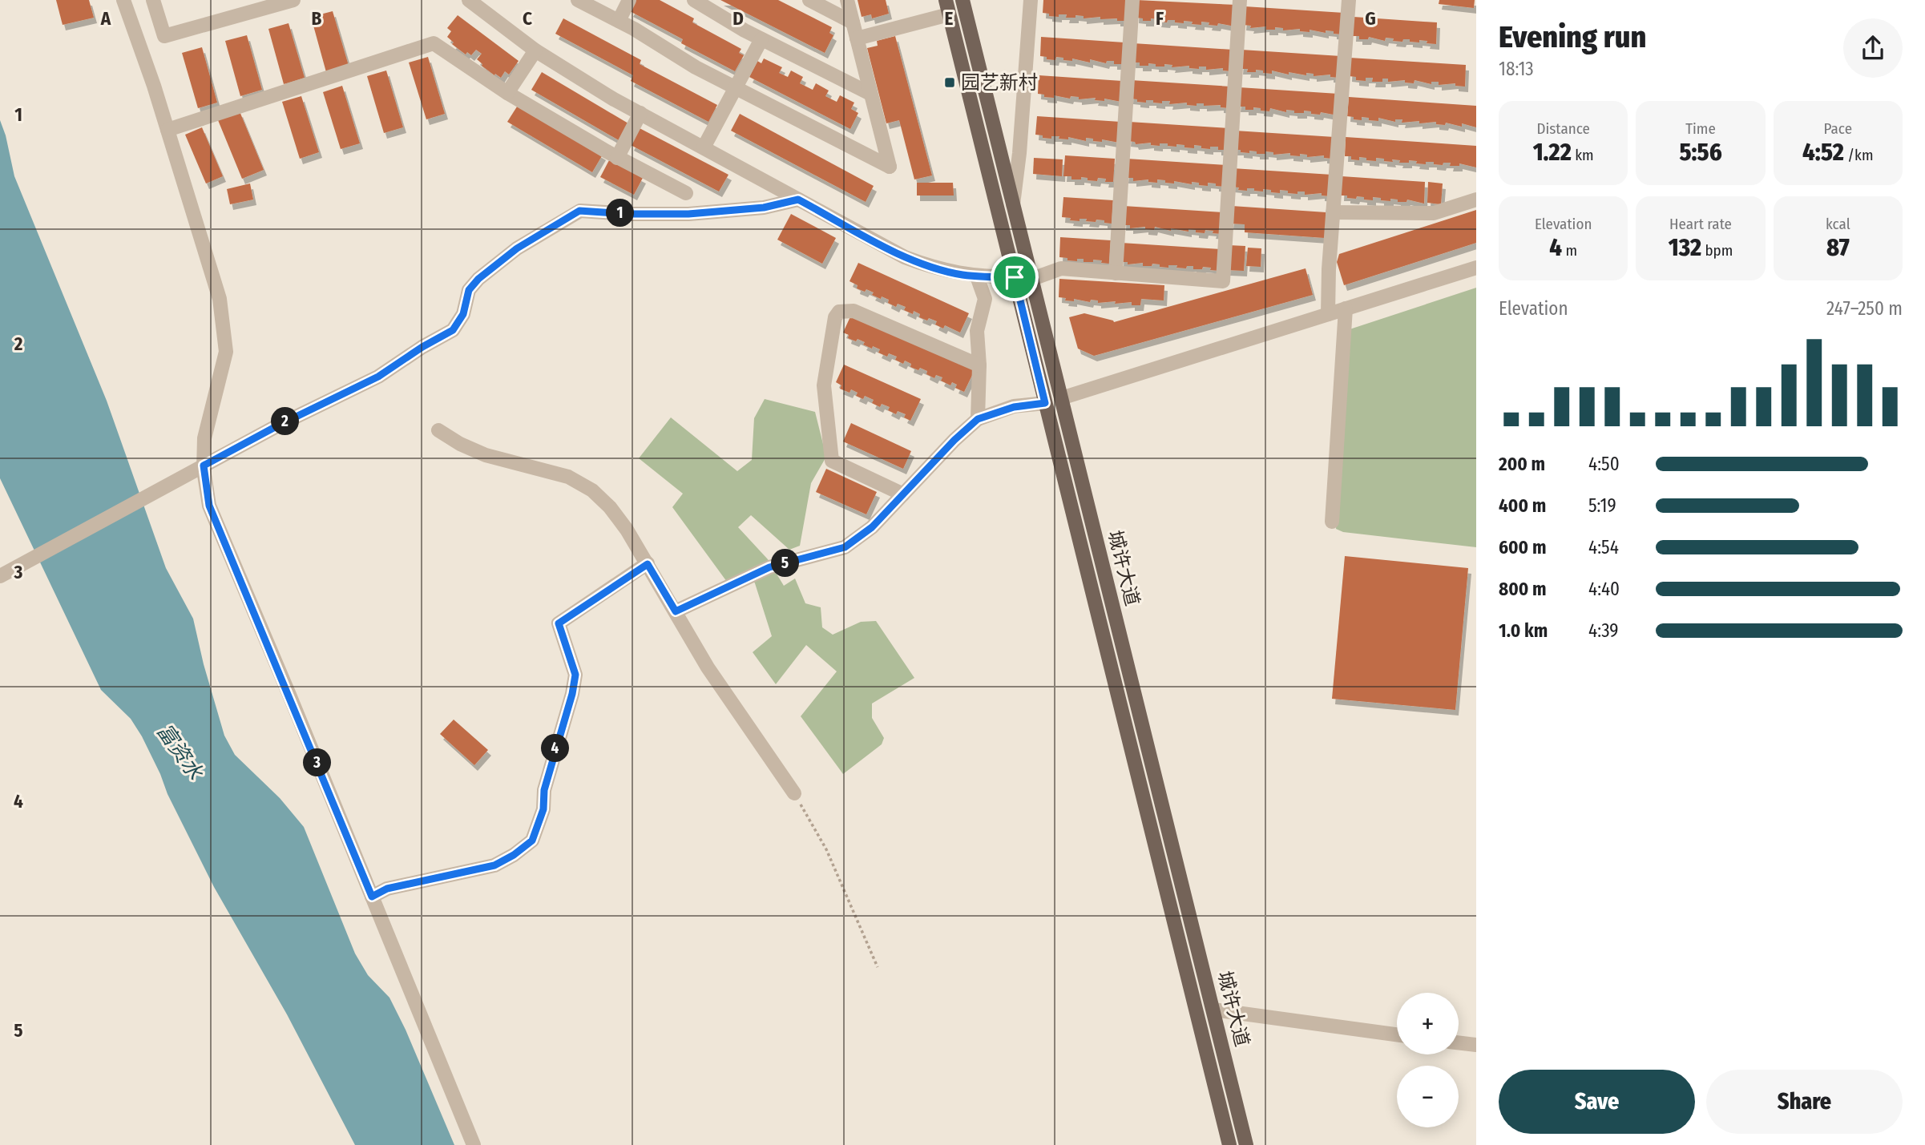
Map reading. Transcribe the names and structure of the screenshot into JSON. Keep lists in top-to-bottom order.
{
  "streets": {
    "main road": ["城许大道"]
  },
  "water": ["富资水"],
  "places": {
    "transit": ["园艺新村"]
  },
  "page": {
    "heading": ["Evening run", "18:13"],
    "stats": [
      ["Distance", "1.22 km"],
      ["Time", "5:56"],
      ["Pace", "4:52 /km"],
      ["Elevation", "4 m"],
      ["Heart rate", "132 bpm"],
      ["kcal", "87"]
    ],
    "pins": [
      "1",
      "2",
      "5",
      "4",
      "3"
    ],
    "chart": ["Elevation", "247–250 m"],
    "list": [
      {
        "name": "200 m",
        "note": "4:50"
      },
      {
        "name": "400 m",
        "note": "5:19"
      },
      {
        "name": "600 m",
        "note": "4:54"
      },
      {
        "name": "800 m",
        "note": "4:40"
      },
      {
        "name": "1.0 km",
        "note": "4:39"
      }
    ],
    "map_buttons": ["+", "−"],
    "buttons": ["Save", "Share"]
  },
  "grid": {
    "columns": [
      "A",
      "B",
      "C",
      "D",
      "E",
      "F",
      "G"
    ],
    "rows": [
      "1",
      "2",
      "3",
      "4",
      "5"
    ]
  }
}
